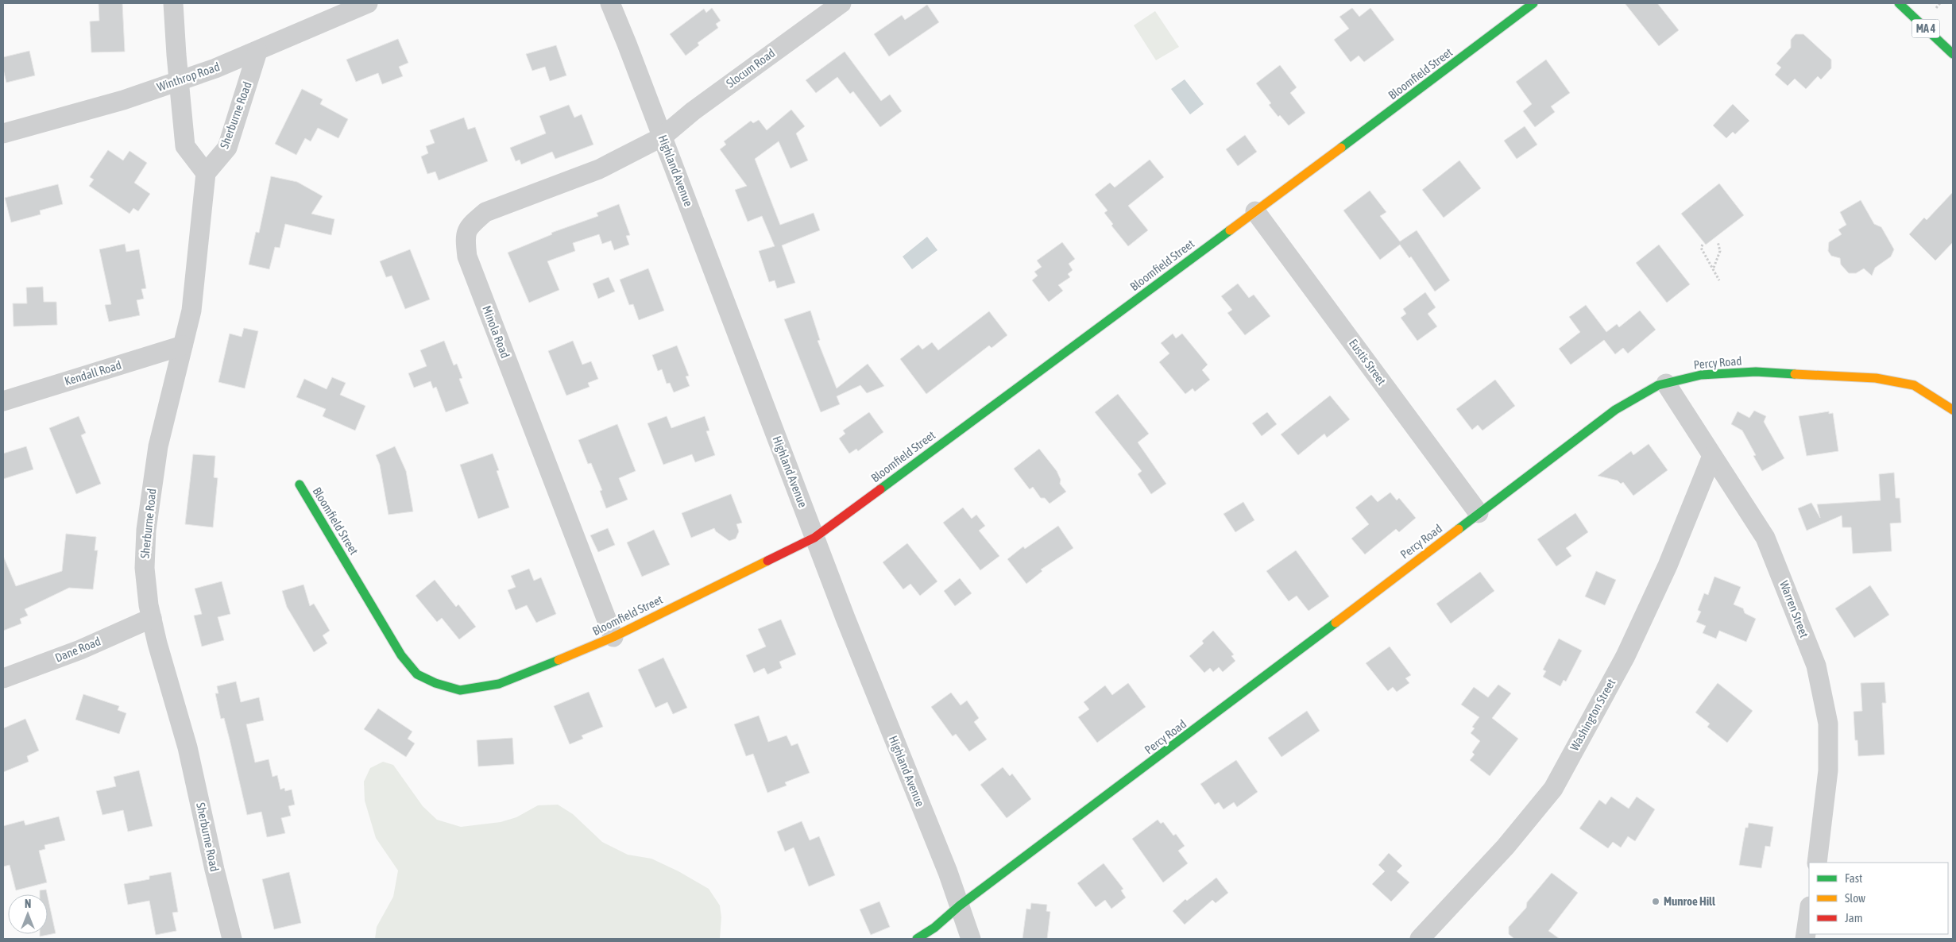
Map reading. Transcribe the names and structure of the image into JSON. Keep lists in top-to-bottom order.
{
  "streets": {
    "street": [
      "MA 4",
      "Slocum Road",
      "Bloomfield Street",
      "Winthrop Road",
      "Sherburne Road",
      "Highland Avenue",
      "Minola Road",
      "Eustis Street",
      "Percy Road",
      "Kendall Road",
      "Warren Street",
      "Dane Road",
      "Washington Street"
    ]
  },
  "crossings": [
    ["Slocum Road", "Highland Avenue"],
    ["Slocum Road", "Minola Road"],
    ["Bloomfield Street", "Highland Avenue"],
    ["Bloomfield Street", "Minola Road"],
    ["Bloomfield Street", "Eustis Street"],
    ["Winthrop Road", "Sherburne Road"],
    ["Sherburne Road", "Kendall Road"],
    ["Sherburne Road", "Dane Road"],
    ["Highland Avenue", "Minola Road"],
    ["Highland Avenue", "Percy Road"],
    ["Eustis Street", "Percy Road"],
    ["Percy Road", "Warren Street"],
    ["Warren Street", "Washington Street"]
  ],
  "places": ["Munroe Hill"],
  "legend": ["Fast", "Slow", "Jam"],
  "north": "top"
}
